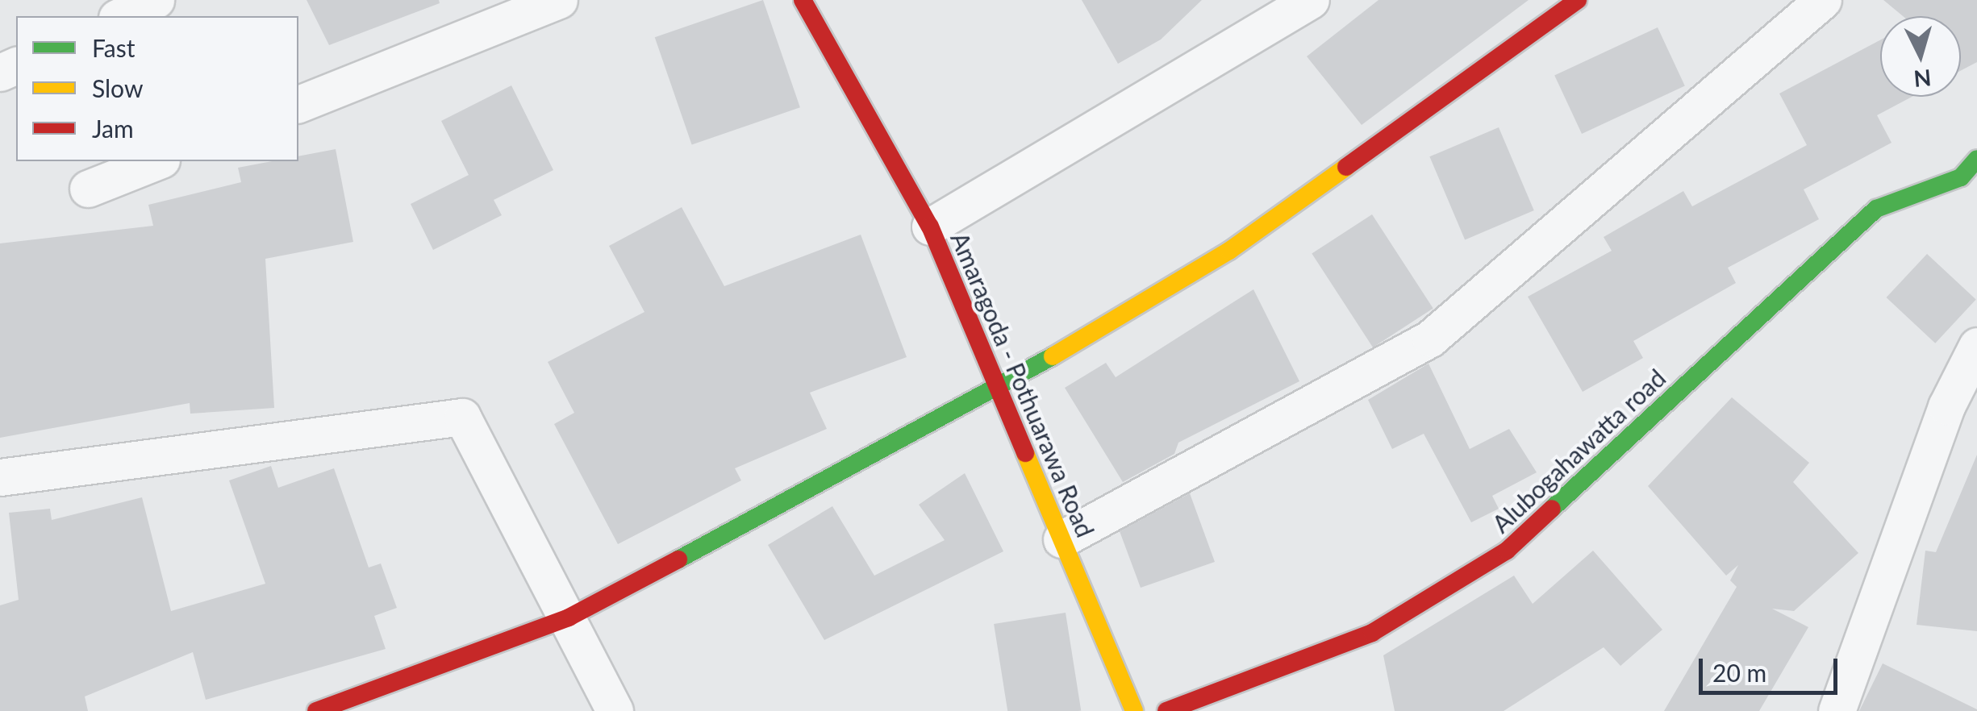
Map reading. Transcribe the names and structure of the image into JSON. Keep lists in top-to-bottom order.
{
  "streets": {
    "street": ["Amaragoda - Pothuarawa Road", "Alubogahawatta road"]
  },
  "legend": ["Fast", "Slow", "Jam"],
  "scale_bar": "20 m",
  "north": "bottom"
}
